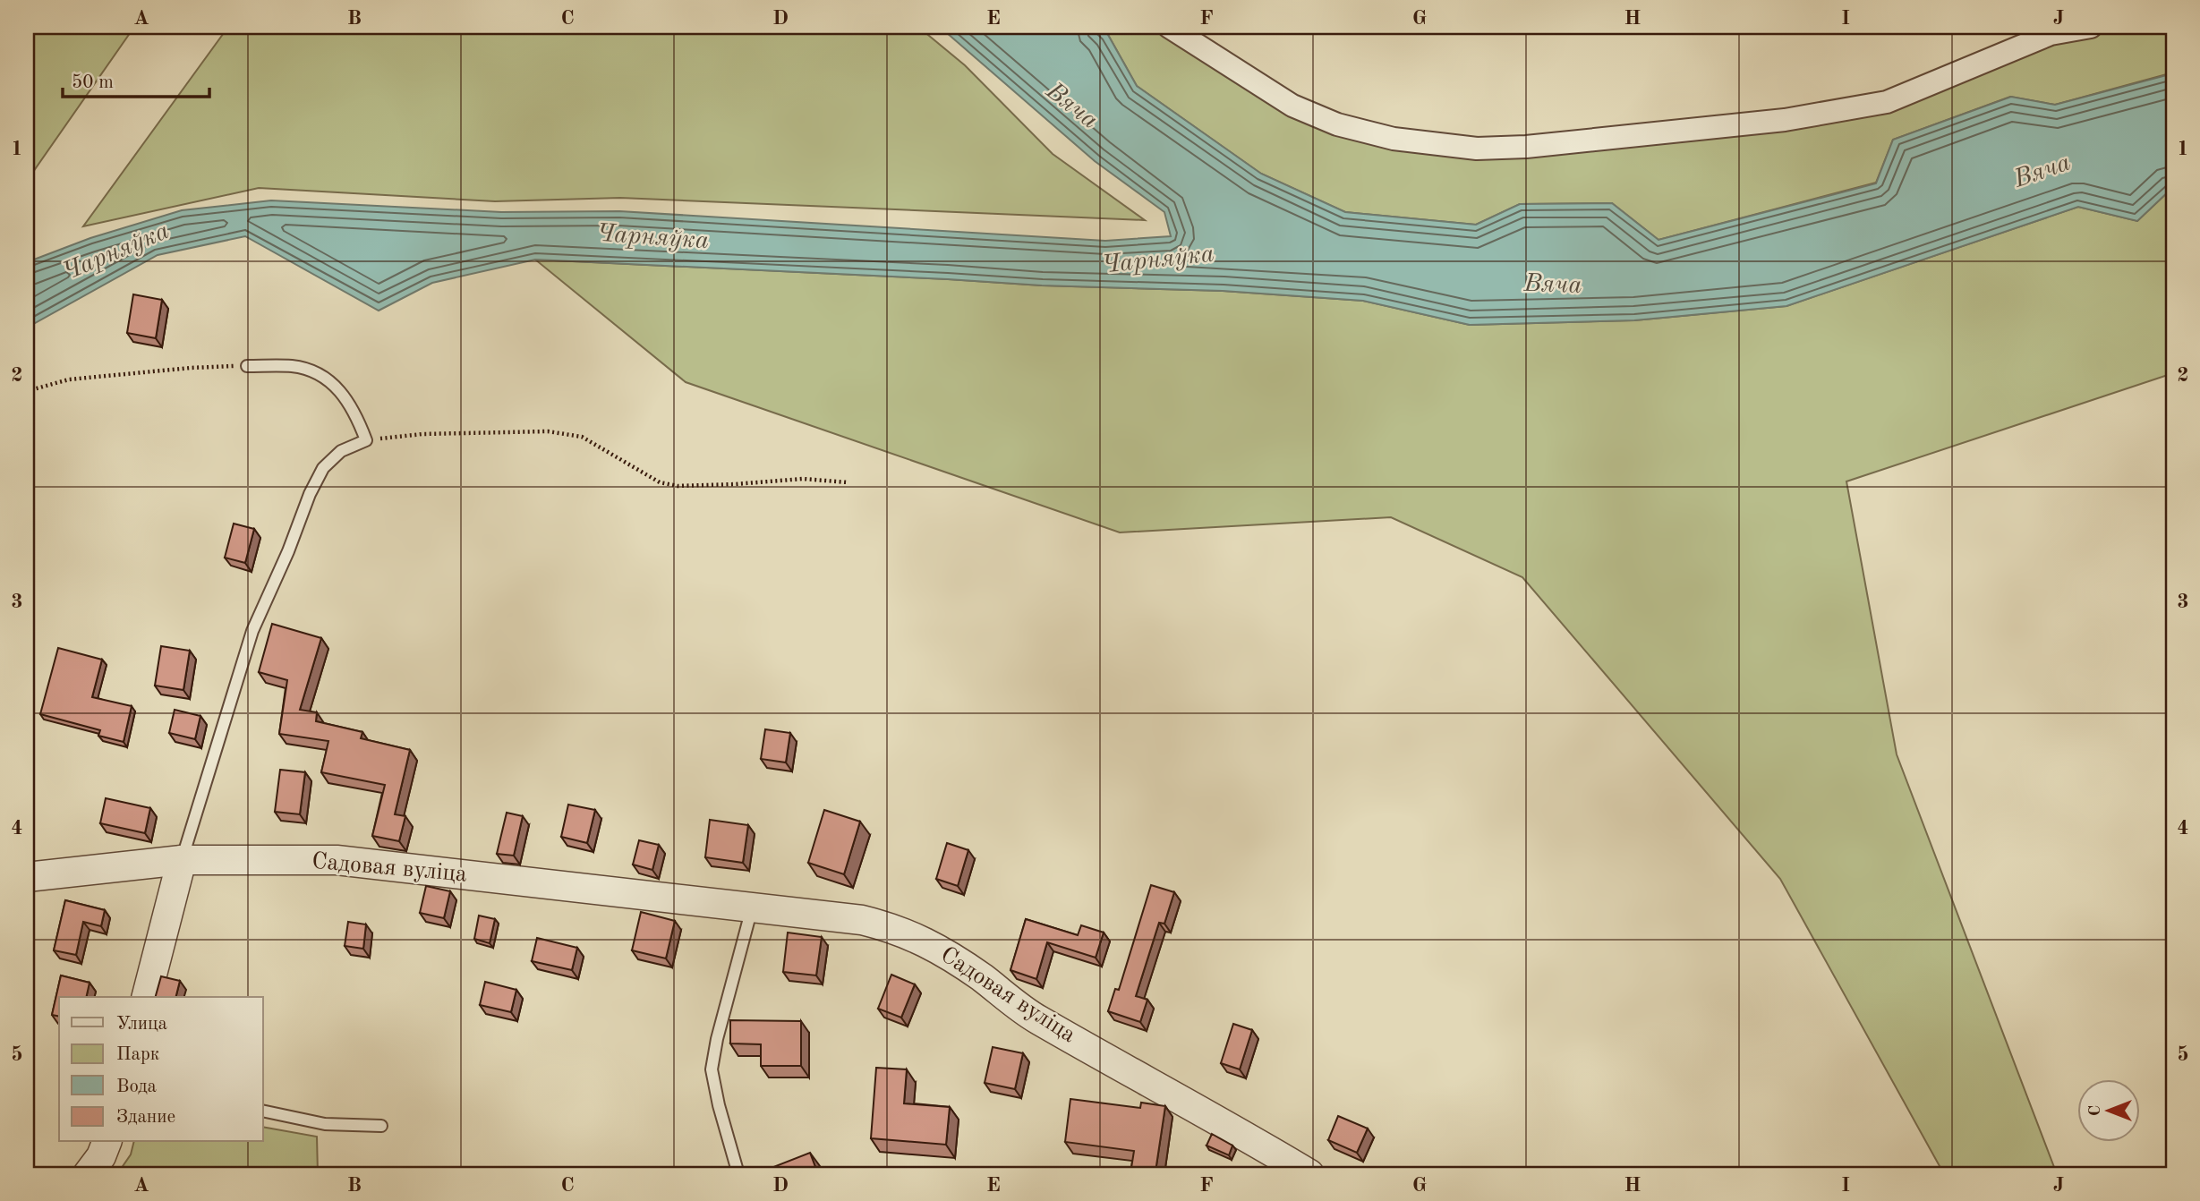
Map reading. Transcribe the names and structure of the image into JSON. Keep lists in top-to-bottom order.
{
  "streets": {
    "street": ["Садовая вуліца"]
  },
  "water": ["Вяча", "Чарняўка"],
  "legend": [
    "Улица",
    "Парк",
    "Вода",
    "Здание"
  ],
  "scale_bar": "50 m",
  "north": "left",
  "grid": {
    "columns": [
      "A",
      "B",
      "C",
      "D",
      "E",
      "F",
      "G",
      "H",
      "I",
      "J"
    ],
    "rows": [
      "1",
      "2",
      "3",
      "4",
      "5"
    ]
  }
}
